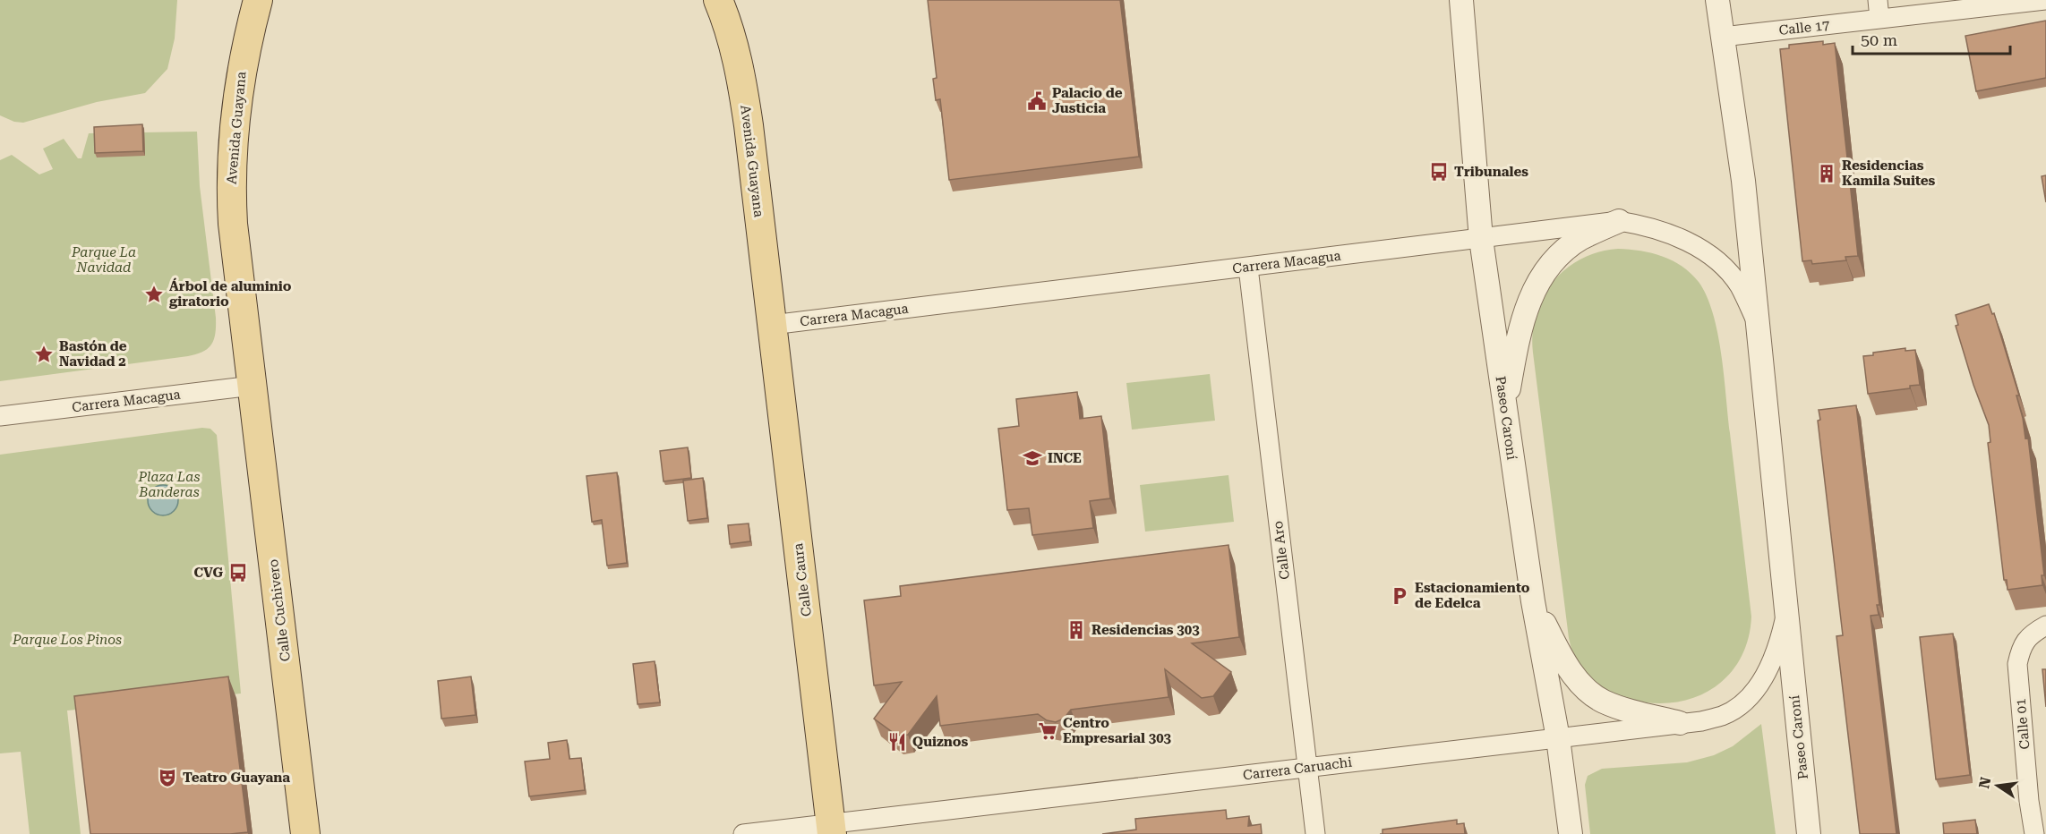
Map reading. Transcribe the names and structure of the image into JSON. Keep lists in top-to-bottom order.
{
  "streets": {
    "main road": ["Avenida Guayana", "Calle Caura", "Calle Cuchivero"],
    "street": [
      "Calle 17",
      "Carrera Macagua",
      "Paseo Caroní",
      "Calle Aro",
      "Calle 01",
      "Carrera Caruachi"
    ]
  },
  "crossings": [
    ["Calle 17", "Paseo Caroní"],
    ["Avenida Guayana", "Carrera Macagua"],
    ["Avenida Guayana", "Calle Caura"],
    ["Avenida Guayana", "Calle Cuchivero"],
    ["Carrera Macagua", "Paseo Caroní"],
    ["Carrera Macagua", "Calle Aro"],
    ["Carrera Macagua", "Calle Caura"],
    ["Carrera Macagua", "Calle Cuchivero"],
    ["Paseo Caroní", "Carrera Caruachi"],
    ["Calle Aro", "Carrera Caruachi"],
    ["Calle Caura", "Carrera Caruachi"]
  ],
  "parks": ["Parque La Navidad", "Plaza Las Banderas", "Parque Los Pinos"],
  "places": {
    "public building": ["Palacio de Justicia"],
    "bus stop": ["Tribunales", "CVG"],
    "building": ["Residencias Kamila Suites", "Residencias 303"],
    "place": ["Árbol de aluminio giratorio", "Bastón de Navidad 2"],
    "school or university": ["INCE"],
    "parking": ["Estacionamiento de Edelca"],
    "supermarket": ["Centro Empresarial 303"],
    "restaurant": ["Quiznos"],
    "theatre": ["Teatro Guayana"]
  },
  "scale_bar": "50 m",
  "north": "left"
}
